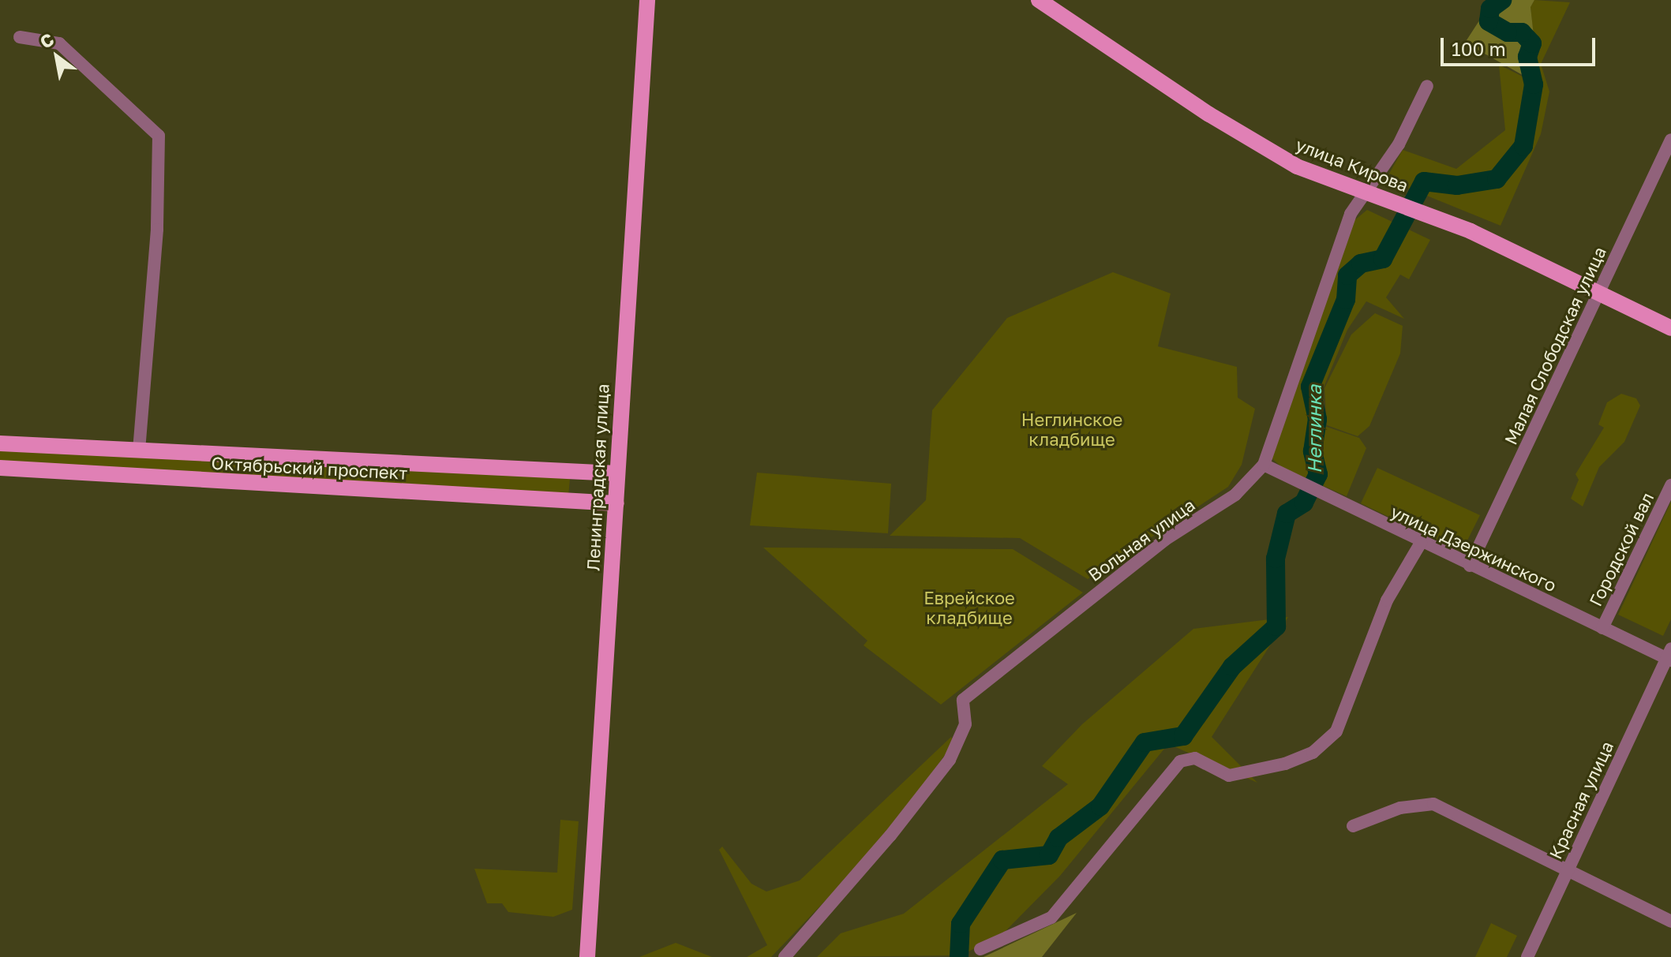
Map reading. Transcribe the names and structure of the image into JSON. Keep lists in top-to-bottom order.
{
  "streets": {
    "main road": ["улица Кирова", "Октябрьский проспект", "Ленинградская улица"],
    "street": [
      "Малая Слободская улица",
      "Вольная улица",
      "улица Дзержинского",
      "Городской вал",
      "Красная улица"
    ]
  },
  "crossings": [
    ["улица Кирова", "Малая Слободская улица"],
    ["улица Кирова", "Вольная улица"],
    ["Малая Слободская улица", "улица Дзержинского"],
    ["Октябрьский проспект", "Ленинградская улица"],
    ["Вольная улица", "улица Дзержинского"],
    ["улица Дзержинского", "Городской вал"],
    ["улица Дзержинского", "Красная улица"]
  ],
  "water": ["Неглинка"],
  "parks": ["Неглинское кладбище", "Еврейское кладбище"],
  "scale_bar": "100 m",
  "north": "top left"
}
